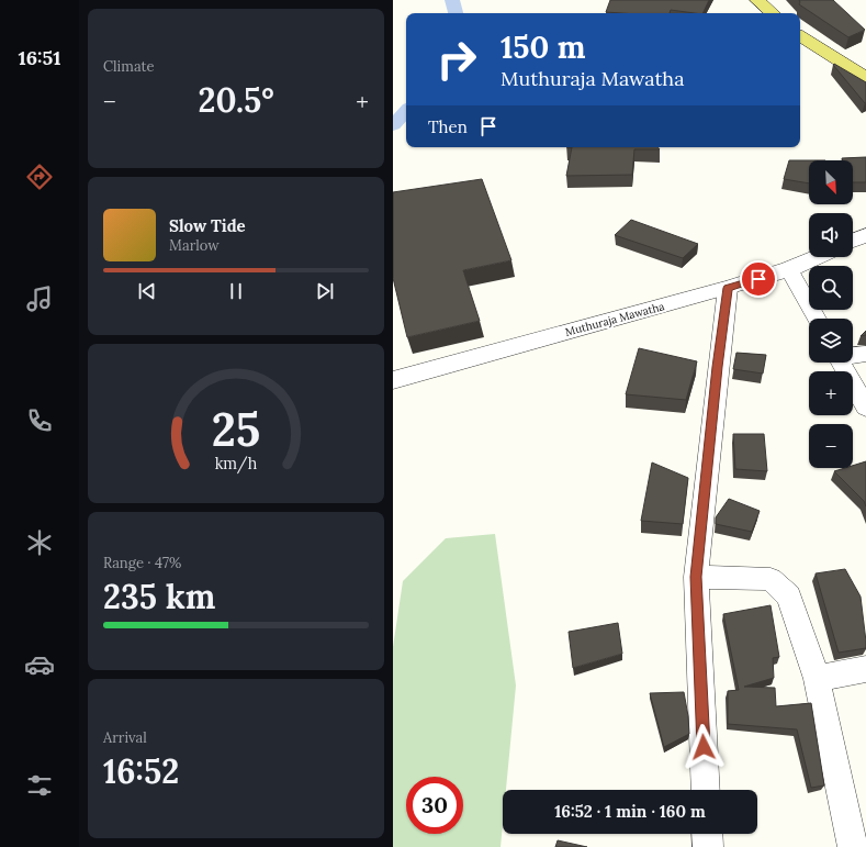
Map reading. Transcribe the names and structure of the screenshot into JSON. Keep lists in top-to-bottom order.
{
  "streets": {
    "street": ["Muthuraja Mawatha"]
  },
  "north": "bottom right",
  "page": {
    "tabs": "16:51",
    "tile": [
      "Climate",
      ["Range · 47%", "235 km"],
      ["Arrival", "16:52"]
    ],
    "turn": ["150 m", "Muthuraja Mawatha"],
    "heat": ["−", "20.5°", "+"],
    "then": "Then",
    "map_buttons": ["+", "−"],
    "song": ["Slow Tide", "Marlow"],
    "limit": "30",
    "trip": "16:52 · 1 min · 160 m",
    "gauge": ["25", "km/h"]
  }
}
